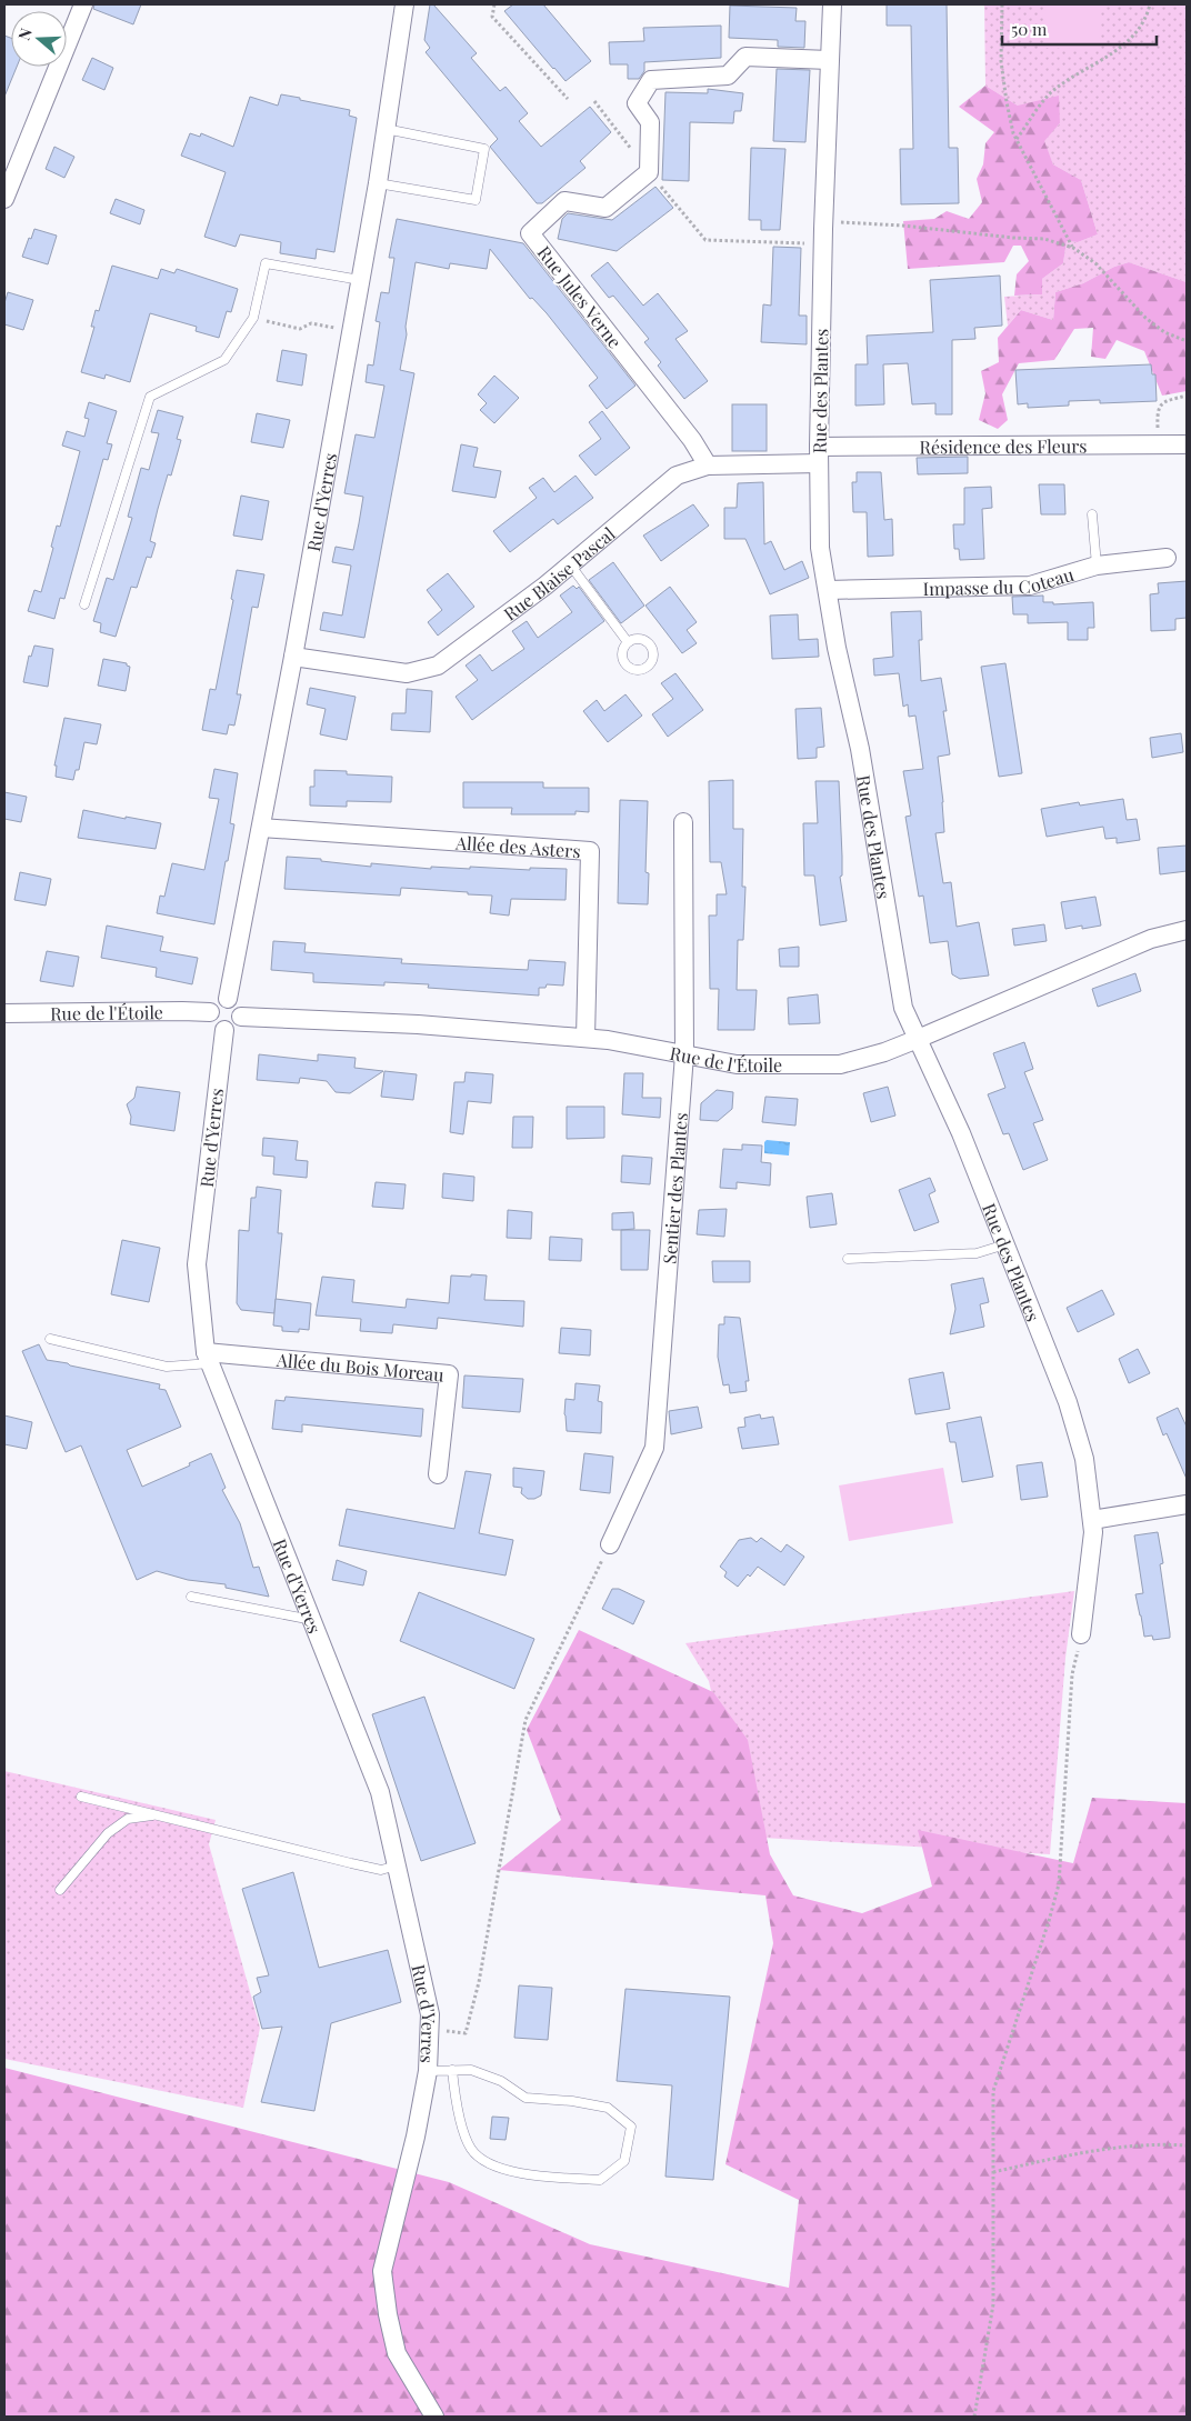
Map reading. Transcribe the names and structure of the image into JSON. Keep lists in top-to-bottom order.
{
  "streets": {
    "street": [
      "Rue Jules Verne",
      "Rue des Plantes",
      "Résidence des Fleurs",
      "Rue d'Yerres",
      "Rue Blaise Pascal",
      "Impasse du Coteau",
      "Allée des Asters",
      "Rue de l'Étoile",
      "Sentier des Plantes",
      "Allée du Bois Moreau"
    ]
  },
  "crossings": [
    ["Rue Jules Verne", "Rue Blaise Pascal"],
    ["Rue des Plantes", "Résidence des Fleurs"],
    ["Rue des Plantes", "Rue Blaise Pascal"],
    ["Rue des Plantes", "Impasse du Coteau"],
    ["Rue des Plantes", "Rue de l'Étoile"],
    ["Résidence des Fleurs", "Rue Blaise Pascal"],
    ["Rue d'Yerres", "Rue Blaise Pascal"],
    ["Rue d'Yerres", "Allée des Asters"],
    ["Rue d'Yerres", "Rue de l'Étoile"],
    ["Rue d'Yerres", "Allée du Bois Moreau"],
    ["Allée des Asters", "Rue de l'Étoile"],
    ["Rue de l'Étoile", "Sentier des Plantes"]
  ],
  "scale_bar": "50 m",
  "north": "left"
}
